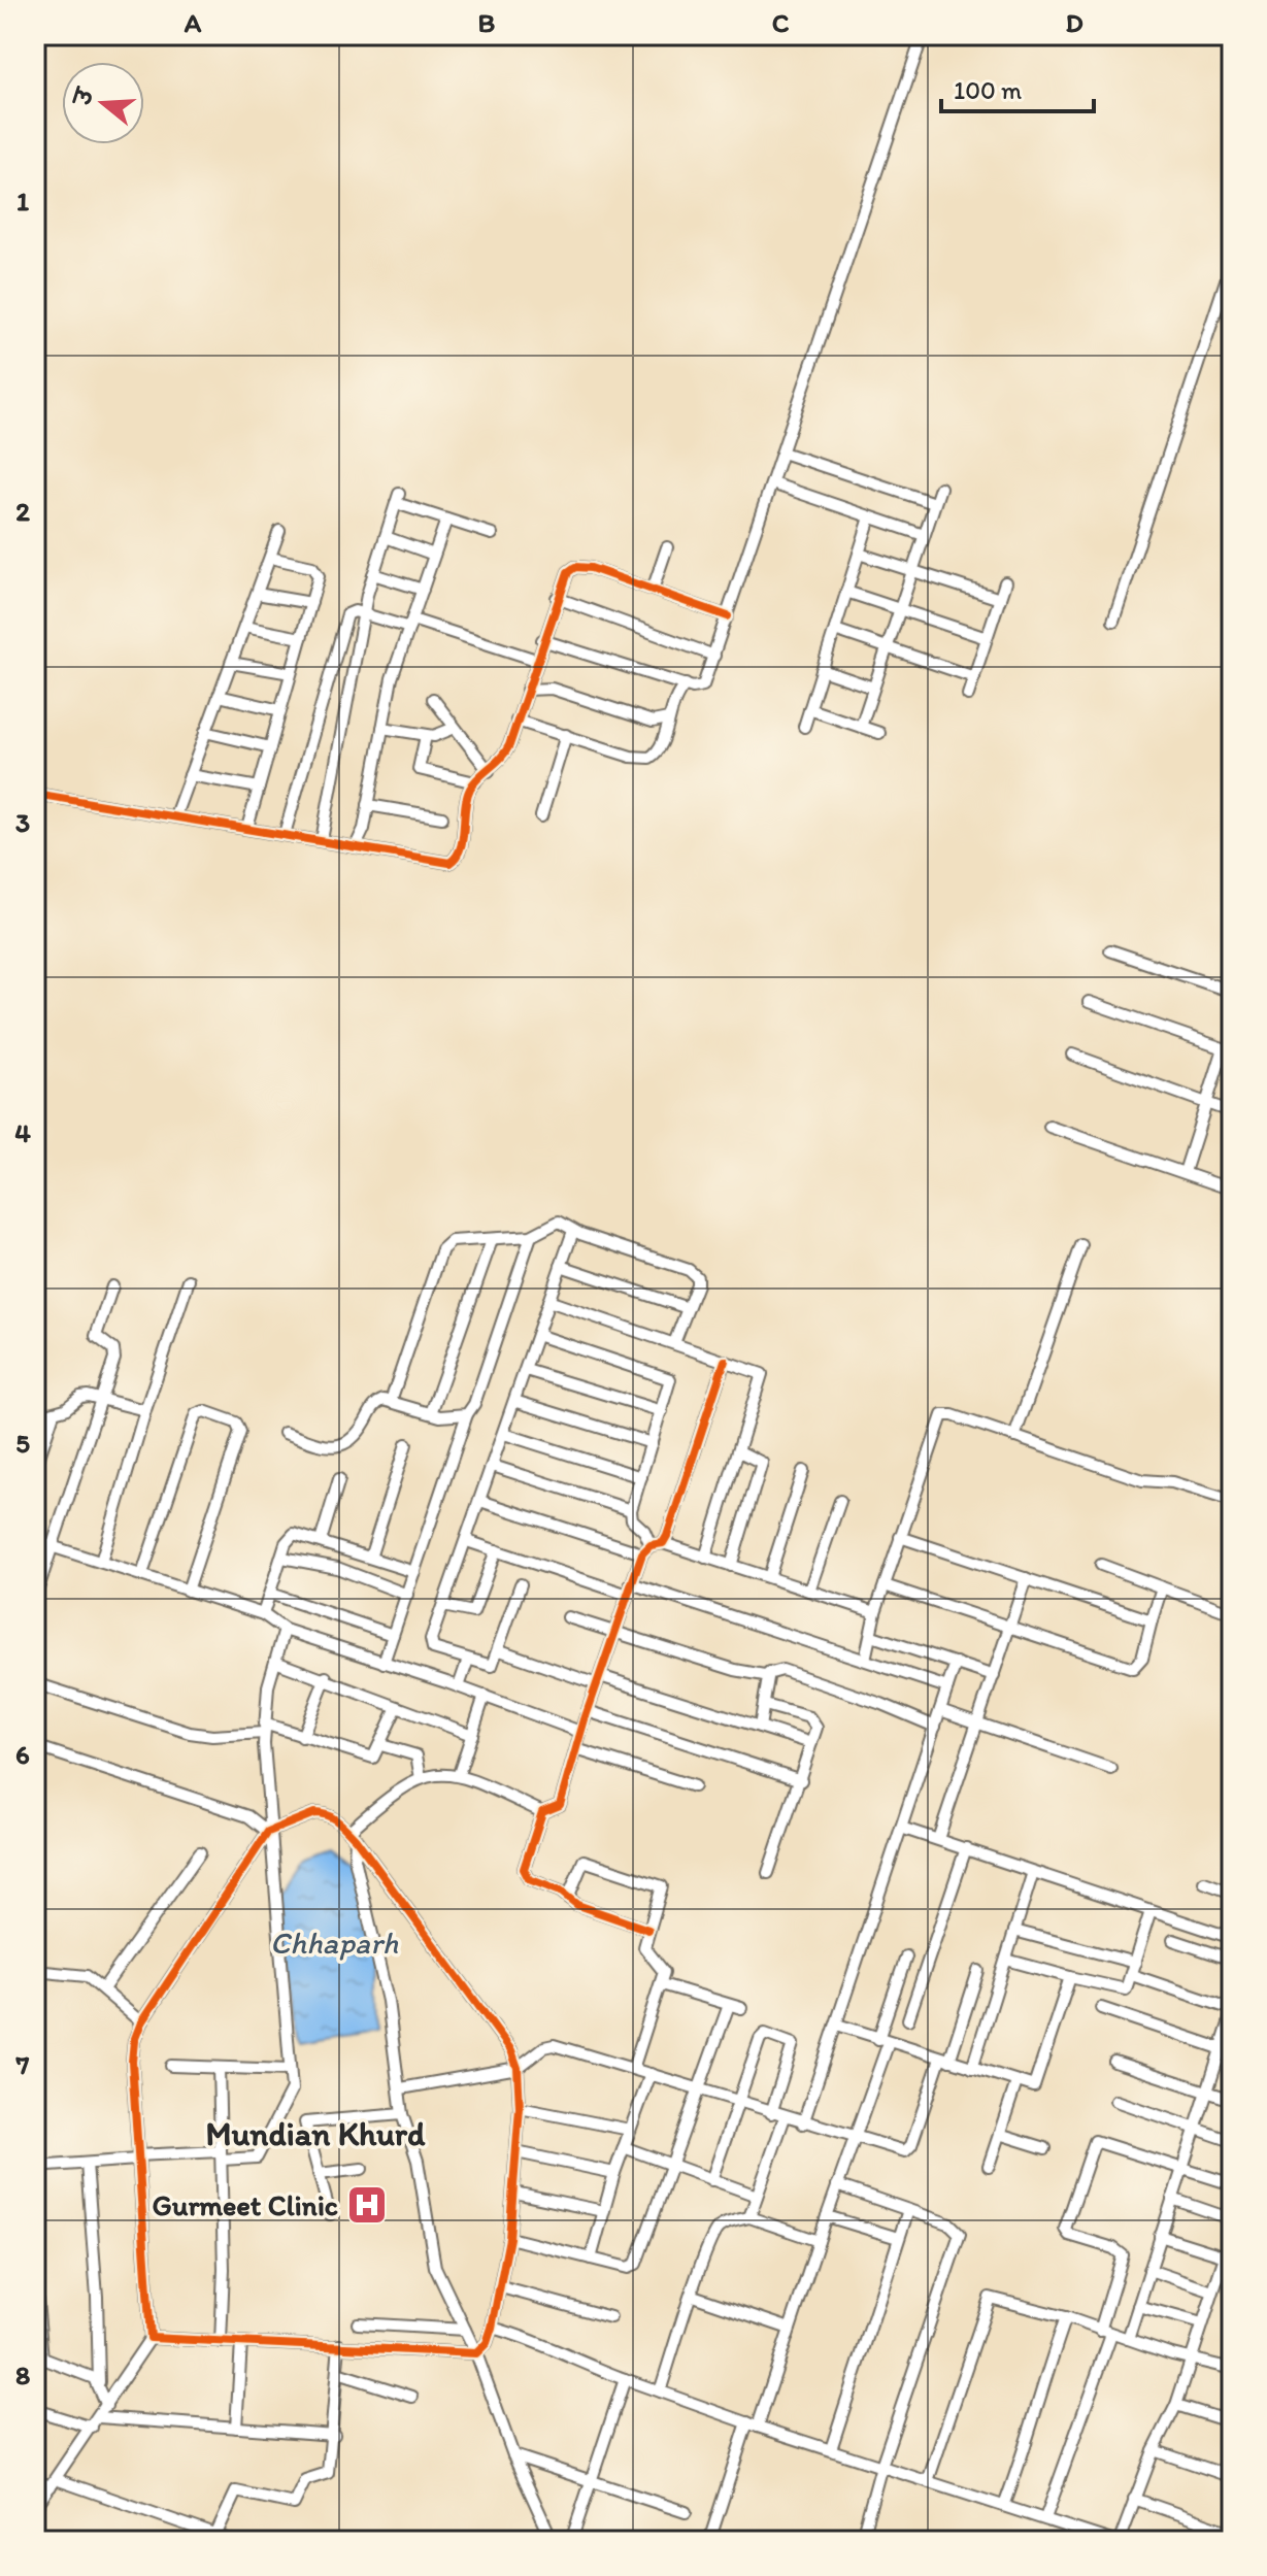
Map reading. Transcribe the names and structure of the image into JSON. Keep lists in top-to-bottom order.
{
  "districts": ["Mundian Khurd"],
  "water": ["Chhaparh"],
  "places": {
    "hospital": ["Gurmeet Clinic"]
  },
  "scale_bar": "100 m",
  "north": "left",
  "grid": {
    "columns": [
      "A",
      "B",
      "C",
      "D"
    ],
    "rows": [
      "1",
      "2",
      "3",
      "4",
      "5",
      "6",
      "7",
      "8"
    ]
  }
}
